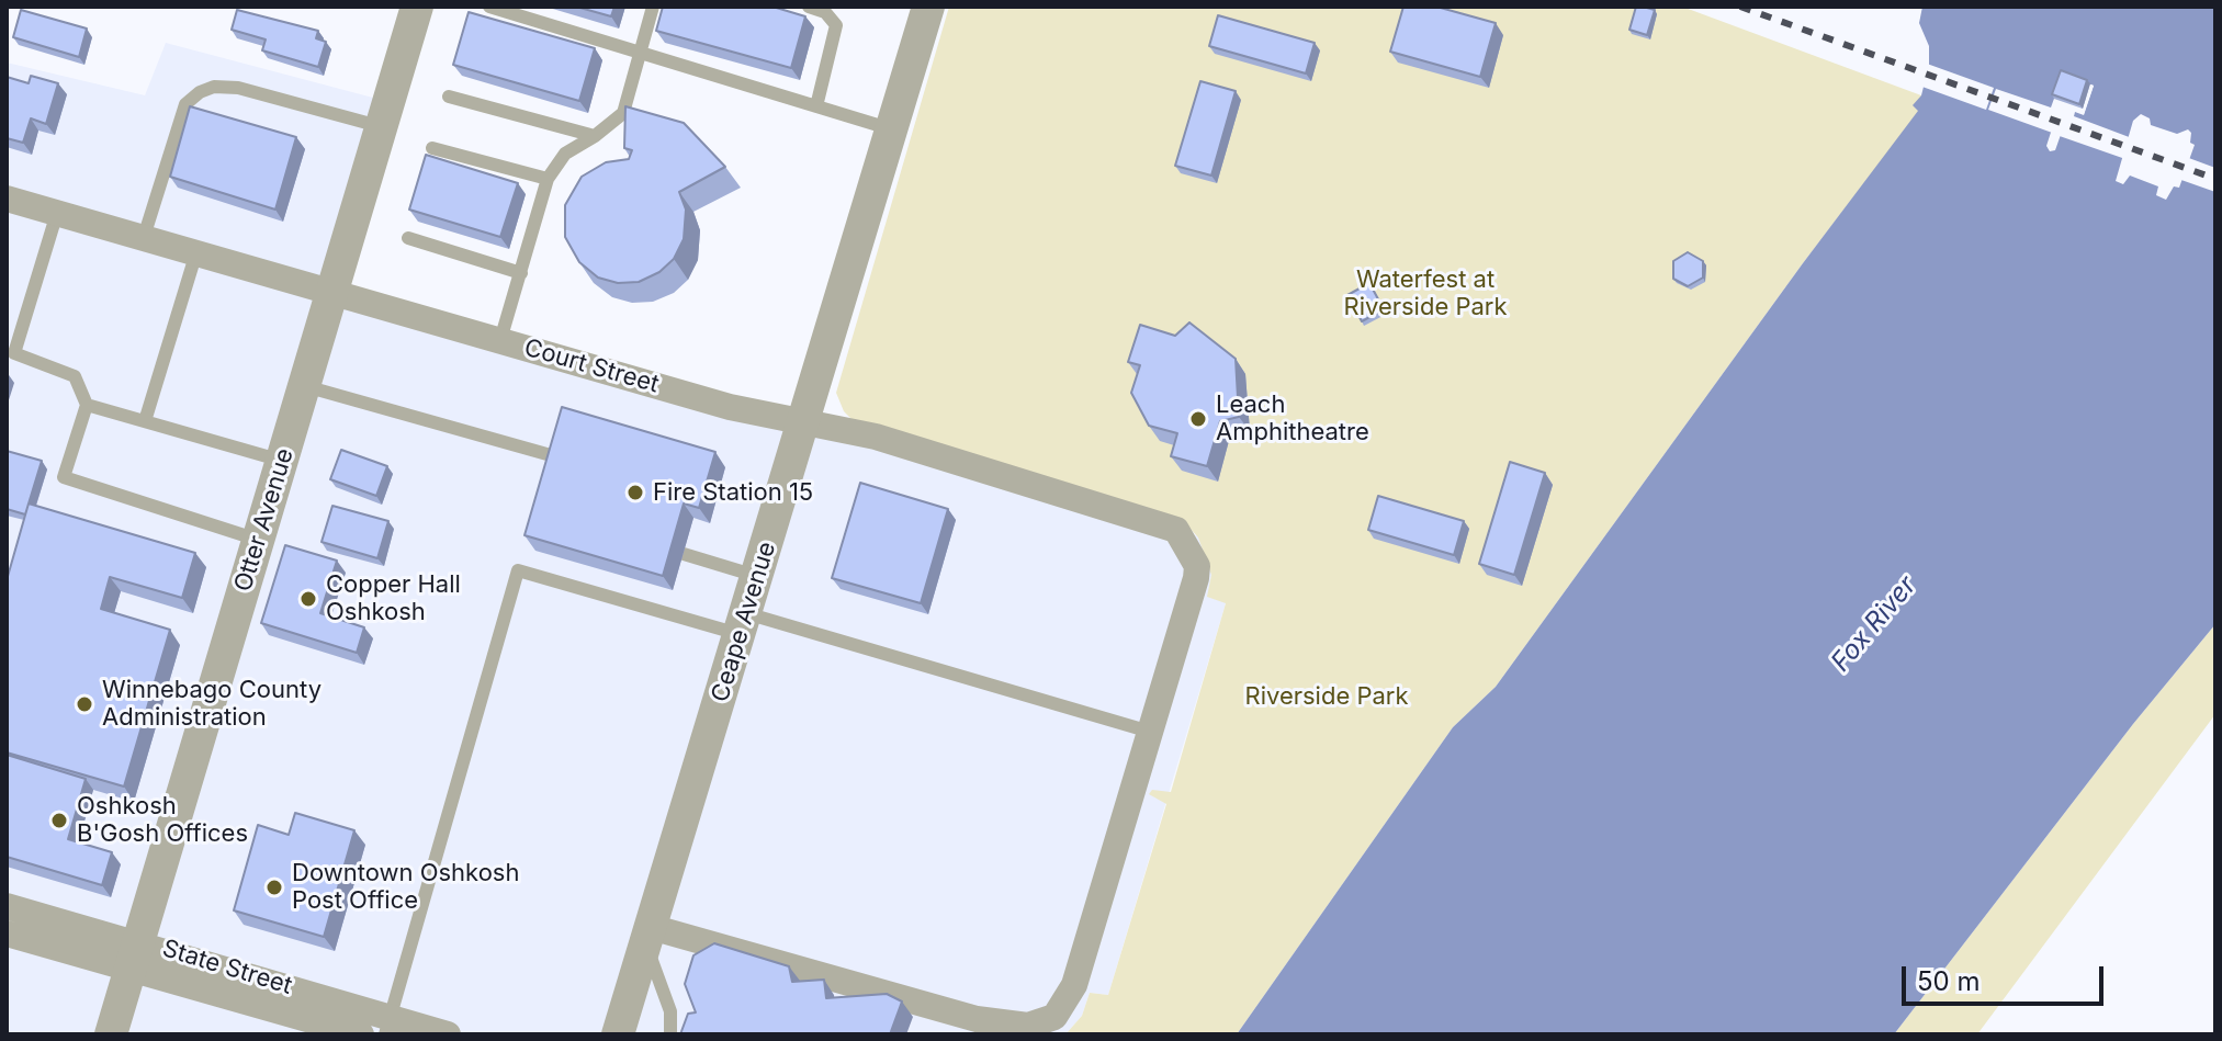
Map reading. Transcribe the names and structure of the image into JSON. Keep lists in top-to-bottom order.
{
  "streets": {
    "street": [
      "Court Street",
      "Otter Avenue",
      "Ceape Avenue",
      "State Street"
    ]
  },
  "crossings": [
    ["Court Street", "Otter Avenue"],
    ["Court Street", "Ceape Avenue"],
    ["Otter Avenue", "State Street"]
  ],
  "water": ["Fox River"],
  "parks": ["Waterfest at Riverside Park", "Riverside Park"],
  "places": [
    "Leach Amphitheatre",
    "Fire Station 15",
    "Copper Hall Oshkosh",
    "Winnebago County Administration",
    "Oshkosh B'Gosh Offices",
    "Downtown Oshkosh Post Office"
  ],
  "scale_bar": "50 m"
}
